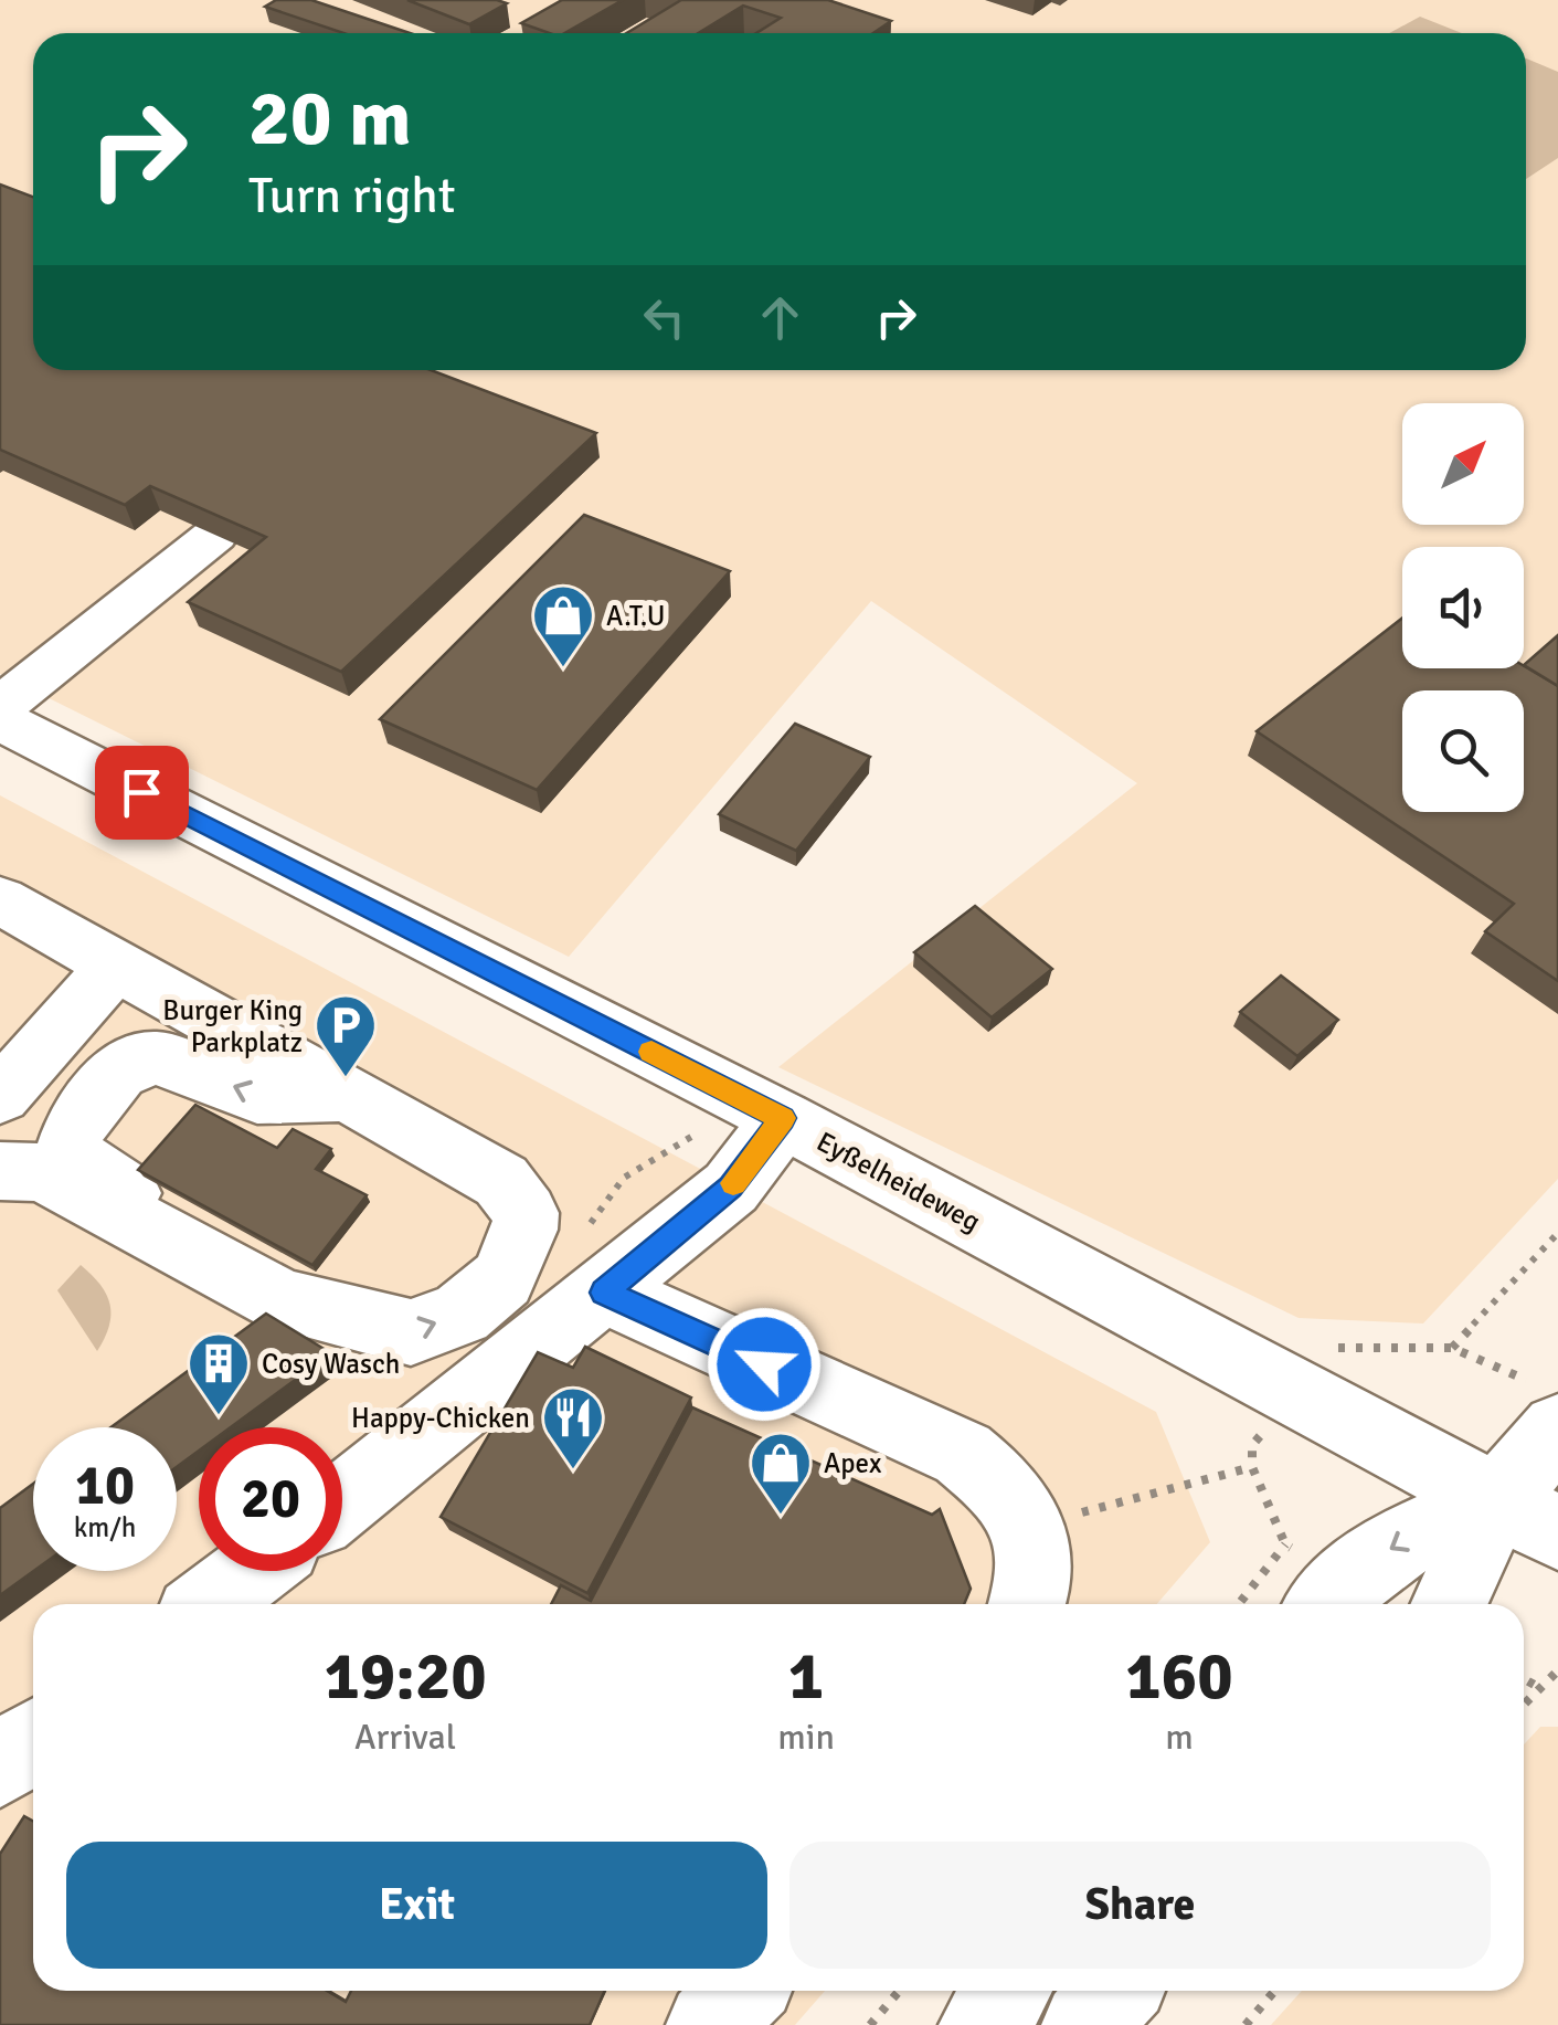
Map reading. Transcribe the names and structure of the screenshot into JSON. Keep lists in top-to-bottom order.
{
  "streets": {
    "street": ["Eyßelheideweg"]
  },
  "places": {
    "shop": ["A.T.U", "Apex"],
    "parking": ["Burger King Parkplatz"],
    "building": ["Cosy Wasch"],
    "restaurant": ["Happy-Chicken"]
  },
  "north": "top right",
  "page": {
    "turn": ["20 m", "Turn right"],
    "speed": "10 km/h",
    "limit": "20",
    "eta": [
      "19:20",
      "Arrival",
      "1",
      "min",
      "160",
      "m"
    ],
    "buttons": ["Exit", "Share"]
  }
}
